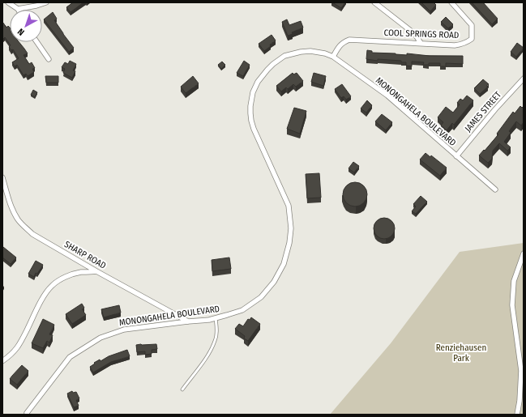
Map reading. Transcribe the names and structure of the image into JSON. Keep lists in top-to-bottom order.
{
  "streets": {
    "street": [
      "COOL SPRINGS ROAD",
      "MONONGAHELA BOULEVARD",
      "JAMES STREET",
      "SHARP ROAD"
    ]
  },
  "crossings": [
    ["COOL SPRINGS ROAD", "MONONGAHELA BOULEVARD"],
    ["MONONGAHELA BOULEVARD", "JAMES STREET"],
    ["MONONGAHELA BOULEVARD", "SHARP ROAD"]
  ],
  "parks": ["Renziehausen Park"],
  "north": "bottom left"
}
